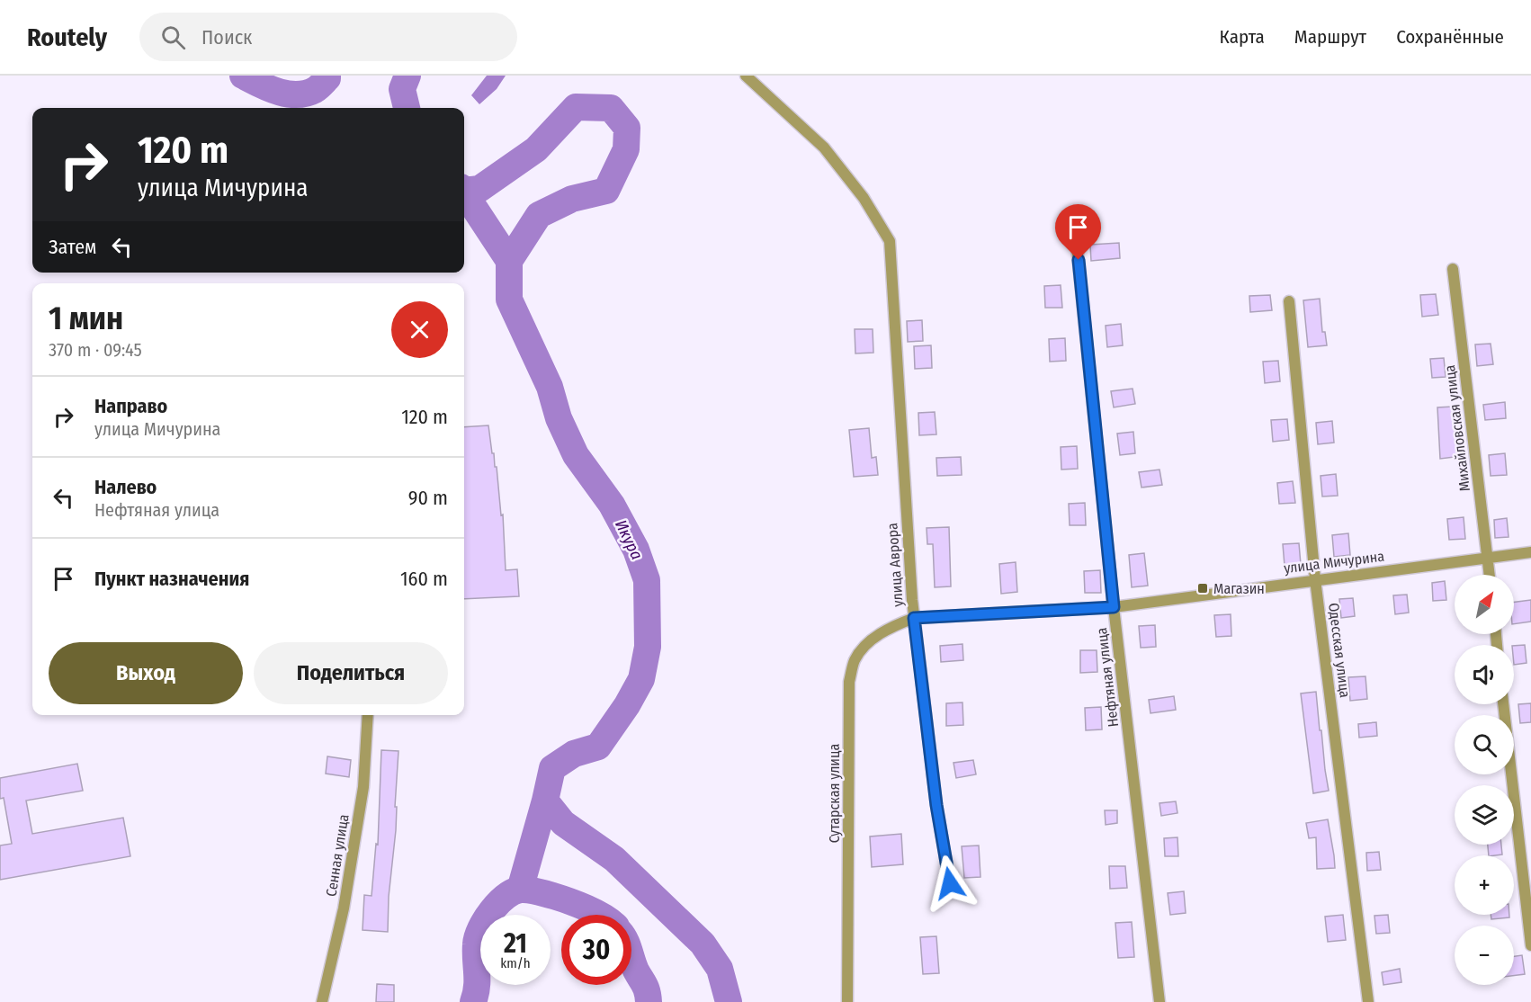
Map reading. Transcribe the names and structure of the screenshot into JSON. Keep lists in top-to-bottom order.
{
  "streets": {
    "street": [
      "Михайловская улица",
      "улица Мичурина",
      "улица Аврора",
      "Одесская улица",
      "Нефтяная улица",
      "Сутарская улица",
      "Сенная улица"
    ]
  },
  "crossings": [
    ["Михайловская улица", "улица Мичурина"],
    ["улица Мичурина", "улица Аврора"],
    ["улица Мичурина", "Одесская улица"],
    ["улица Мичурина", "Нефтяная улица"],
    ["улица Мичурина", "Сутарская улица"],
    ["улица Аврора", "Сутарская улица"]
  ],
  "water": ["Икура"],
  "places": {
    "transit": ["Магазин"]
  },
  "north": "top right",
  "page": {
    "header": "Routely",
    "search": "Поиск",
    "nav": ["Карта", "Маршрут", "Сохранённые"],
    "turn": ["120 m", "улица Мичурина"],
    "then": "Затем",
    "heading": ["1 мин", "370 m · 09:45"],
    "list": [
      {
        "name": "Направо",
        "note": "улица Мичурина",
        "value": "120 m"
      },
      {
        "name": "Налево",
        "note": "Нефтяная улица",
        "value": "90 m"
      },
      {
        "name": "Пункт назначения",
        "value": "160 m"
      }
    ],
    "map_buttons": ["+", "−"],
    "buttons": ["Выход", "Поделиться"],
    "speed": "21 km/h",
    "limit": "30"
  }
}
